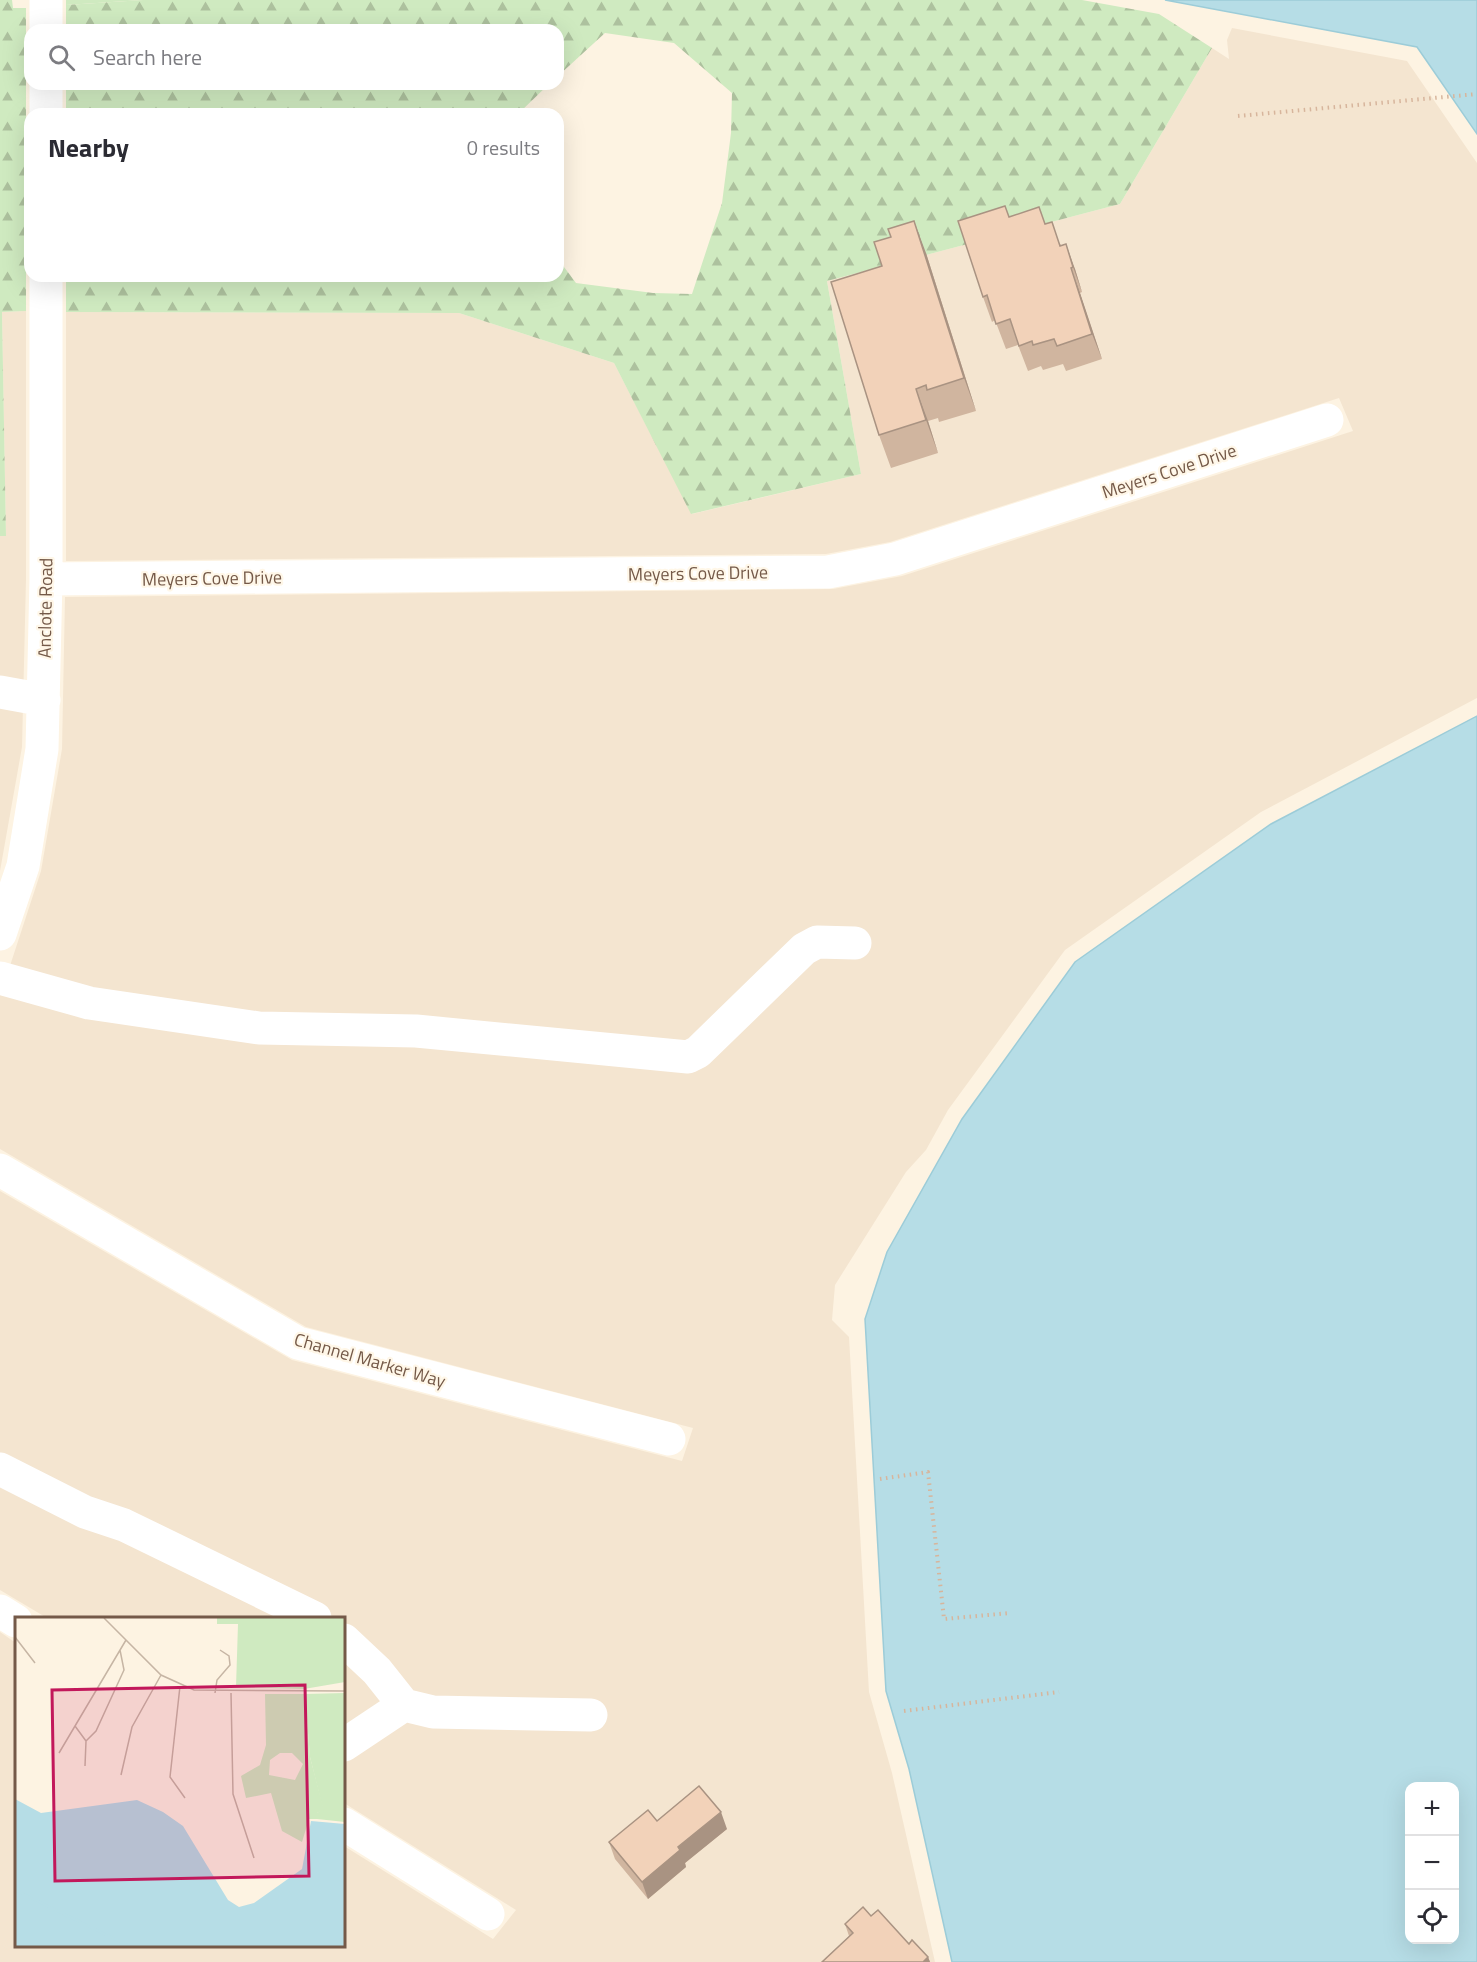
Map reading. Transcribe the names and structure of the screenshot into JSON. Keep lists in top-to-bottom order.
{
  "streets": {
    "street": ["Meyers Cove Drive", "Anclote Road", "Channel Marker Way"]
  },
  "crossings": [
    ["Meyers Cove Drive", "Anclote Road"]
  ],
  "page": {
    "search": "Search here",
    "heading": ["Nearby", "0 results"],
    "map_buttons": ["+", "−"]
  }
}
